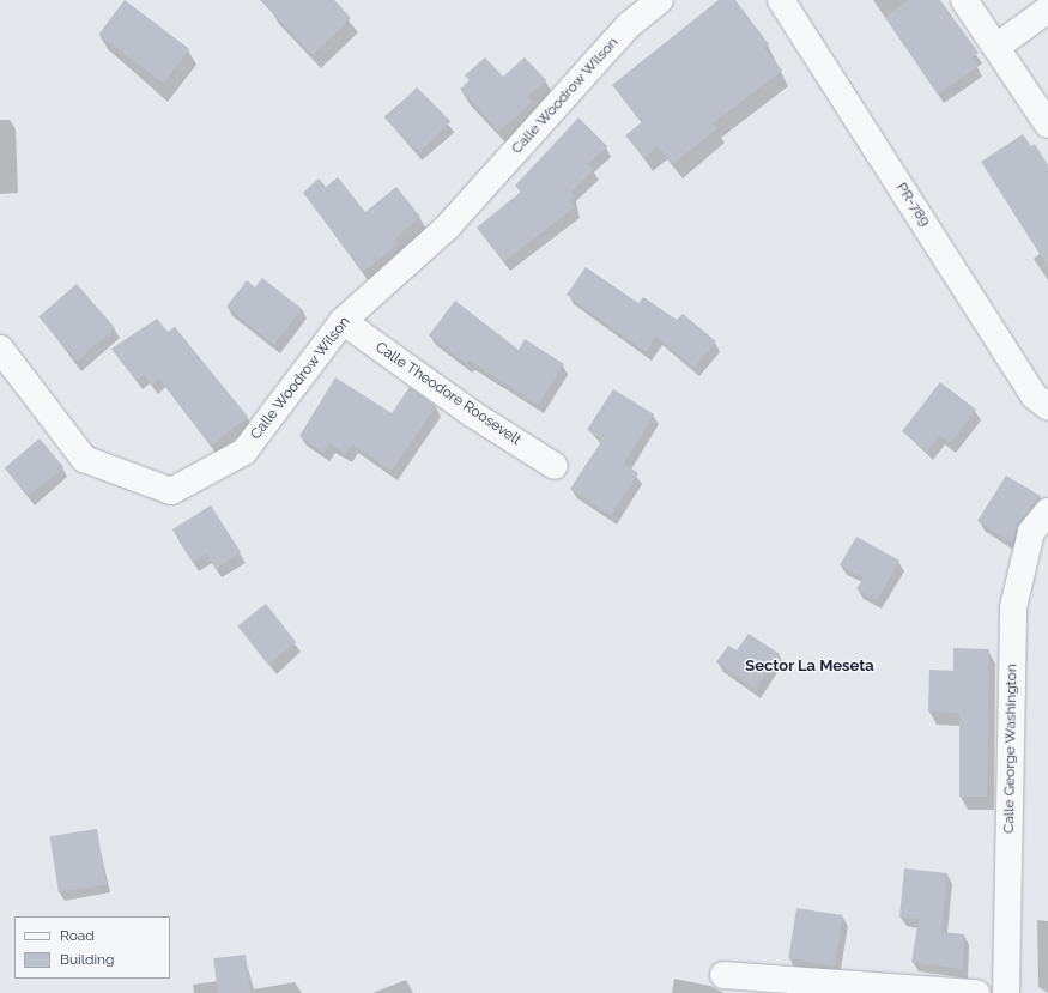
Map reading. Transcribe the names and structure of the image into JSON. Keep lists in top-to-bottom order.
{
  "streets": {
    "street": [
      "Calle Woodrow Wilson",
      "PR-789",
      "Calle Theodore Roosevelt",
      "Calle George Washington"
    ]
  },
  "crossings": [
    ["Calle Woodrow Wilson", "Calle Theodore Roosevelt"]
  ],
  "districts": ["Sector La Meseta"],
  "legend": ["Road", "Building"]
}
